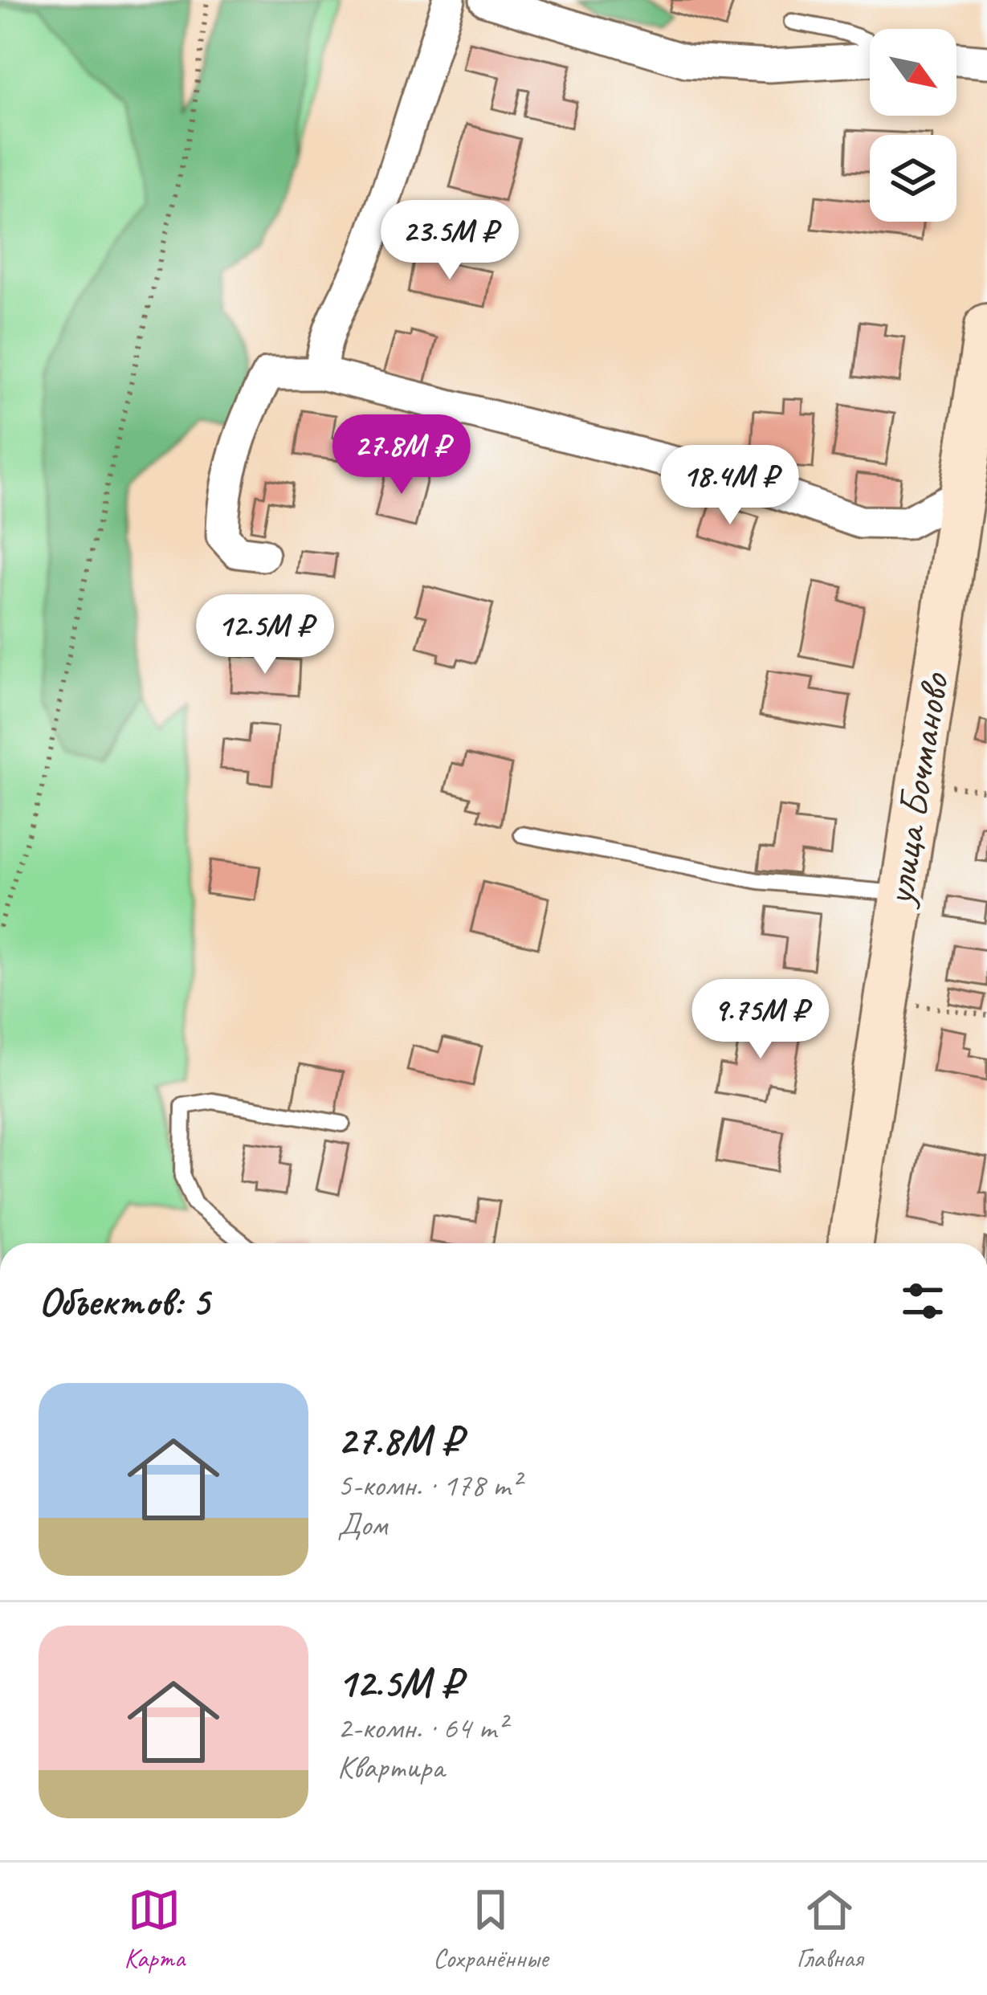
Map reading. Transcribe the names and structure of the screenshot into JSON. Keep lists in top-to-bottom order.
{
  "streets": {
    "main road": ["улица Бочманово"]
  },
  "north": "bottom right",
  "page": {
    "price": [
      "23.5M ₽",
      "27.8M ₽",
      "18.4M ₽",
      "12.5M ₽",
      "9.75M ₽"
    ],
    "heading": "Объектов: 5",
    "list": [
      {
        "name": "27.8M ₽",
        "note": "5-комн. · 178 m² · Дом"
      },
      {
        "name": "12.5M ₽",
        "note": "2-комн. · 64 m² · Квартира"
      }
    ],
    "tabs": ["Карта", "Сохранённые", "Главная"]
  }
}
